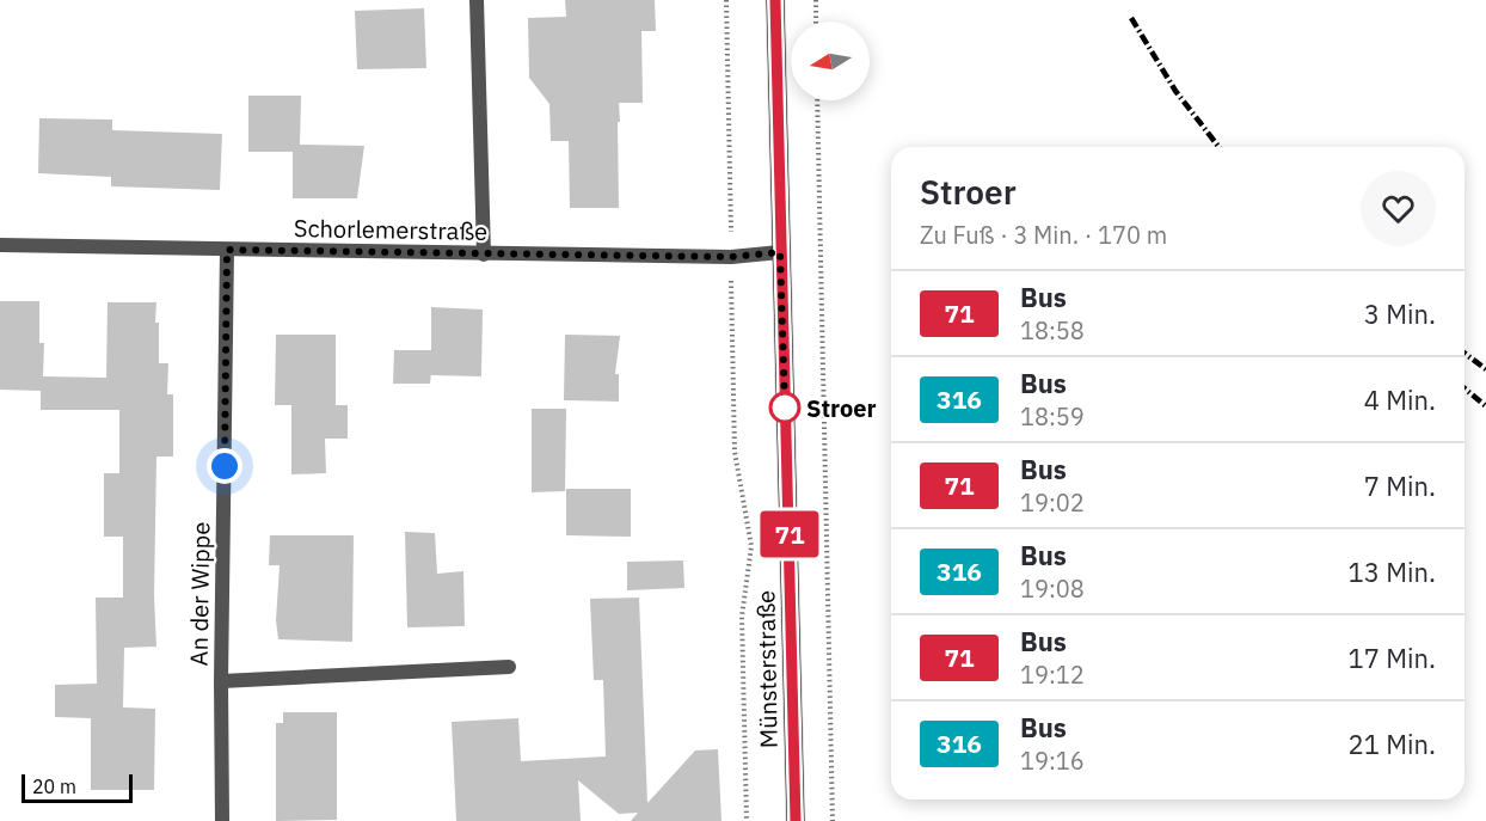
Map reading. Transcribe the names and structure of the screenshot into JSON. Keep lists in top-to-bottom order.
{
  "streets": {
    "main road": ["Münsterstraße"],
    "street": ["Schorlemerstraße", "An der Wippe"]
  },
  "crossings": [
    ["Schorlemerstraße", "An der Wippe"],
    ["Schorlemerstraße", "Münsterstraße"]
  ],
  "places": ["Stroer"],
  "lines": ["bus line 71"],
  "scale_bar": "20 m",
  "north": "left",
  "page": {
    "on_map": "71",
    "heading": ["Stroer", "Zu Fuß · 3 Min. · 170 m"],
    "list": [
      {
        "mark": "71",
        "name": "Bus",
        "note": "18:58",
        "value": "3 Min."
      },
      {
        "mark": "316",
        "name": "Bus",
        "note": "18:59",
        "value": "4 Min."
      },
      {
        "mark": "71",
        "name": "Bus",
        "note": "19:02",
        "value": "7 Min."
      },
      {
        "mark": "316",
        "name": "Bus",
        "note": "19:08",
        "value": "13 Min."
      },
      {
        "mark": "71",
        "name": "Bus",
        "note": "19:12",
        "value": "17 Min."
      },
      {
        "mark": "316",
        "name": "Bus",
        "note": "19:16",
        "value": "21 Min."
      }
    ],
    "scale": "20 m"
  }
}
